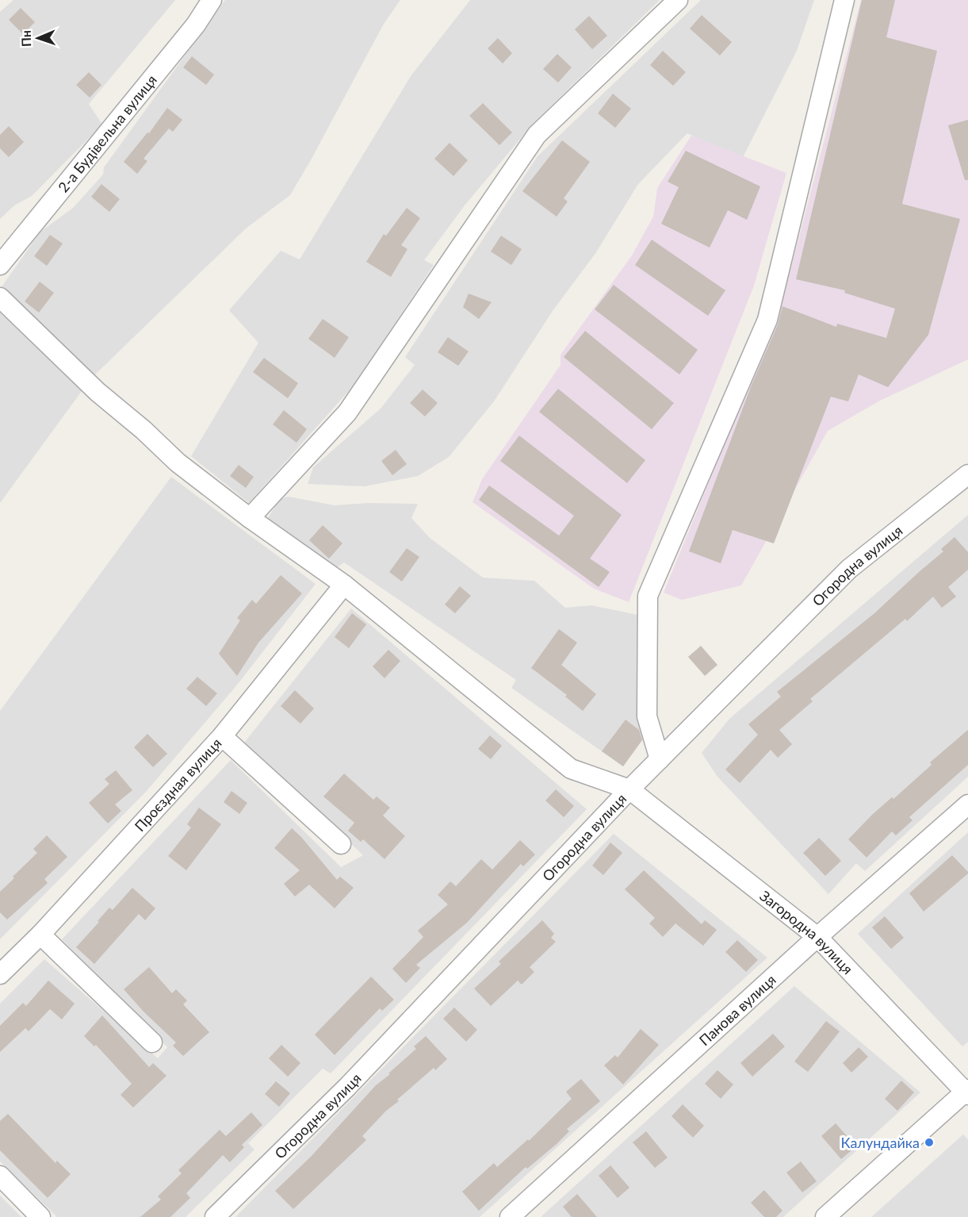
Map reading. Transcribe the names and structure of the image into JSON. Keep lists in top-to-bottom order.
{
  "streets": {
    "street": [
      "2-а Будівельна вулиця",
      "Огородна вулиця",
      "Проєздная вулиця",
      "Загородна вулиця",
      "Панова вулиця"
    ]
  },
  "crossings": [
    ["Огородна вулиця", "Загородна вулиця"],
    ["Проєздная вулиця", "Загородна вулиця"],
    ["Загородна вулиця", "Панова вулиця"]
  ],
  "places": ["Калундайка"],
  "north": "left"
}
